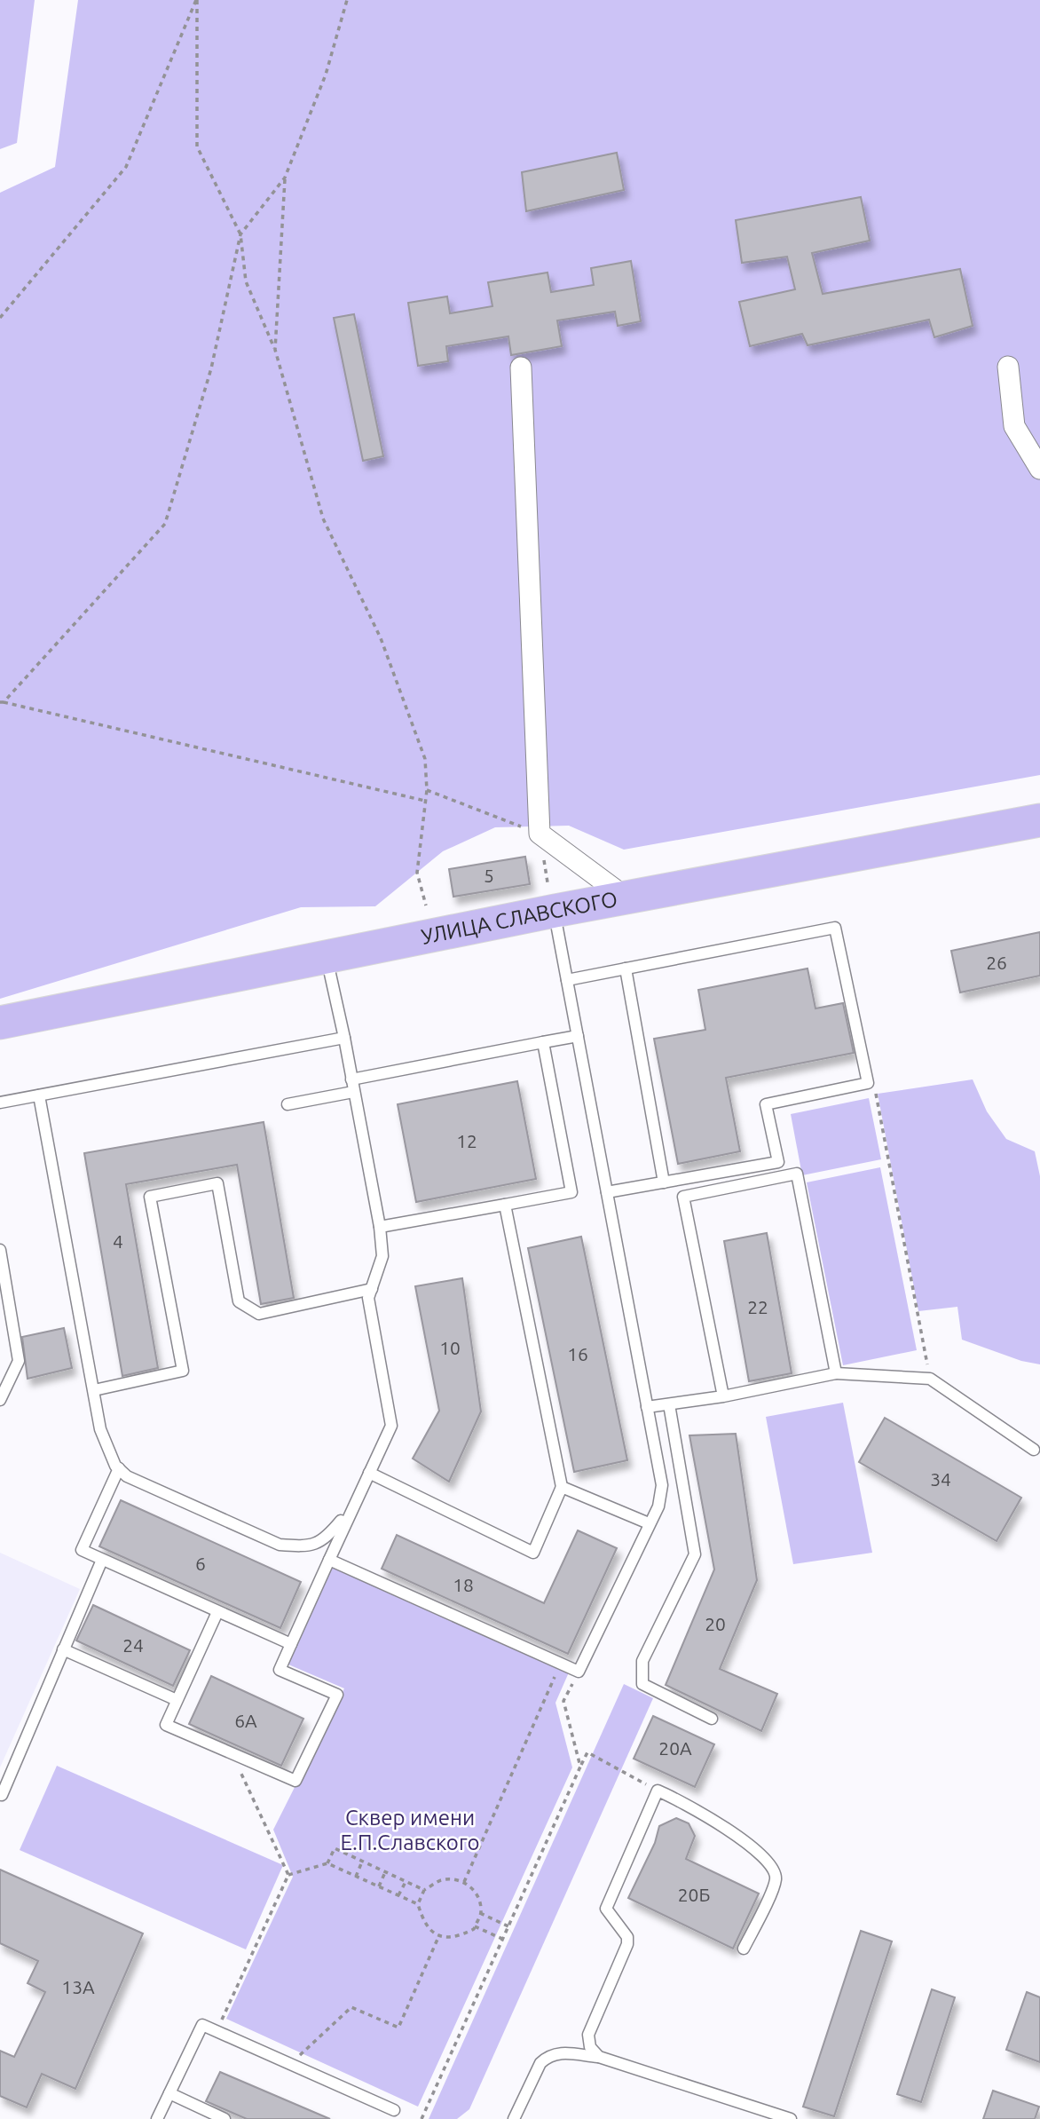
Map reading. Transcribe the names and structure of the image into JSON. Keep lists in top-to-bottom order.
{
  "streets": {
    "main road": ["УЛИЦА СЛАВСКОГО"]
  },
  "parks": ["Сквер имени Е.П.Славского"],
  "house_numbers": [
    "5",
    "26",
    "12",
    "4",
    "22",
    "10",
    "16",
    "34",
    "6",
    "18",
    "20",
    "24",
    "6А",
    "20А",
    "20Б",
    "13А"
  ]
}
